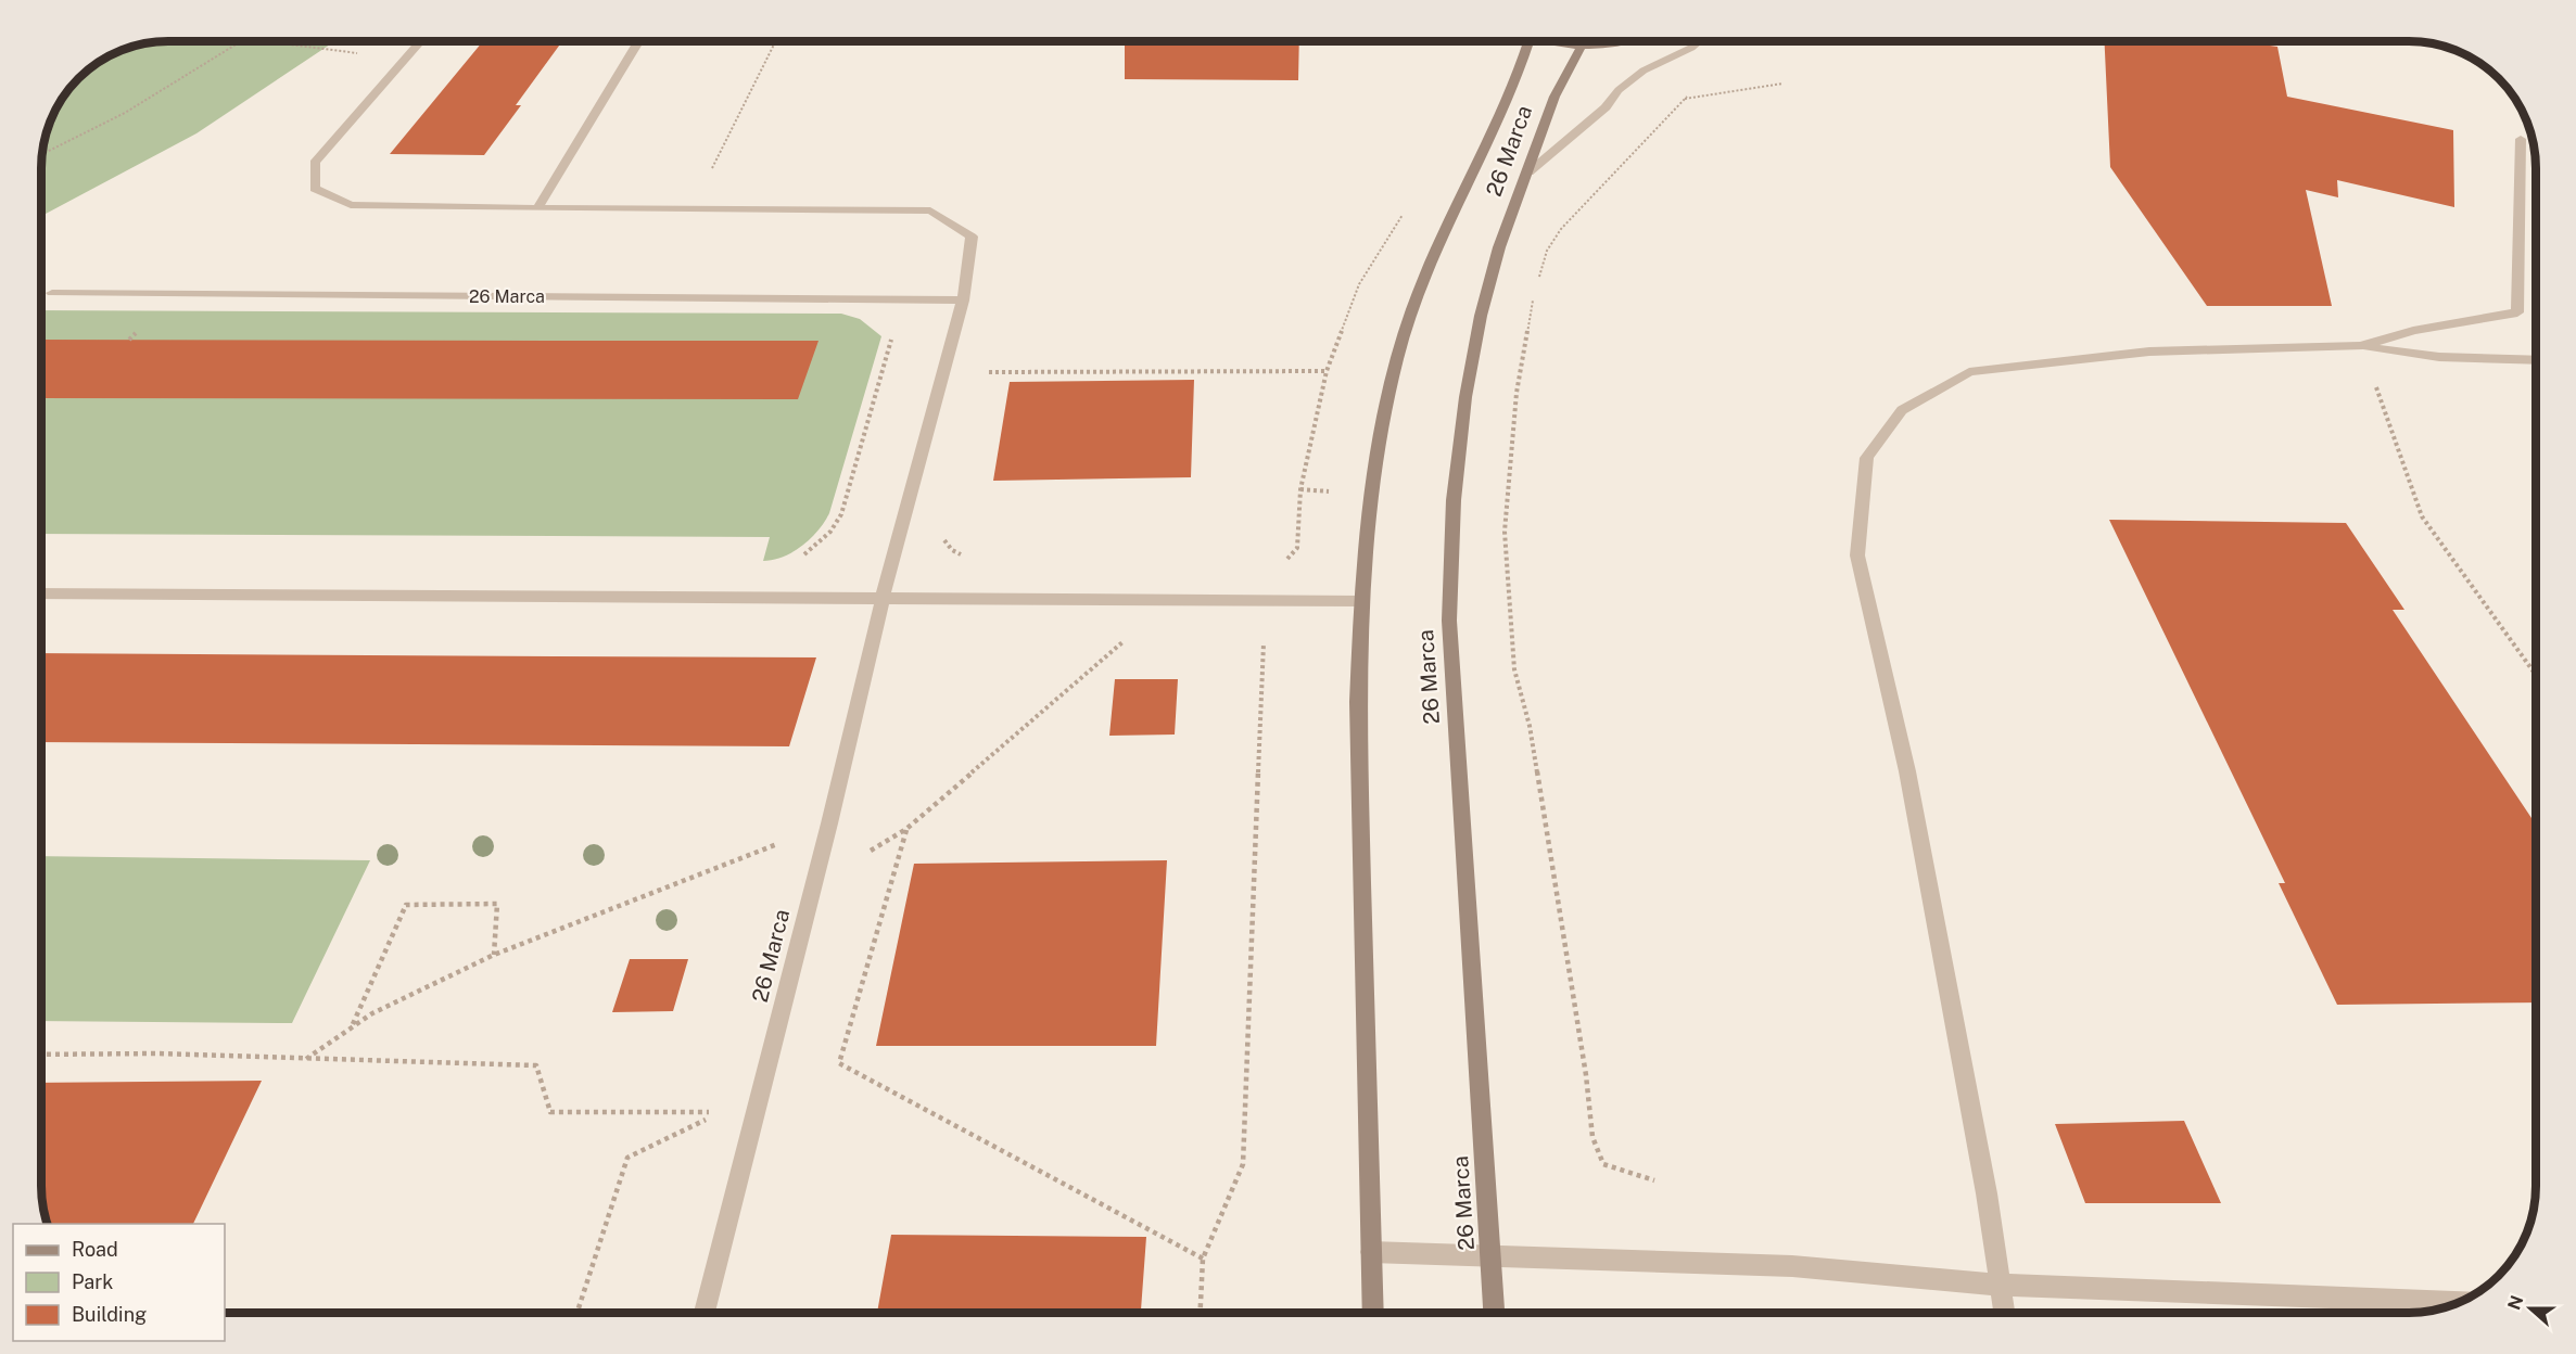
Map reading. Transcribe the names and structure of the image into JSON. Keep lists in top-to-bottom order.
{
  "streets": {
    "main road": ["26 Marca"]
  },
  "legend": ["Road", "Park", "Building"],
  "north": "left"
}
